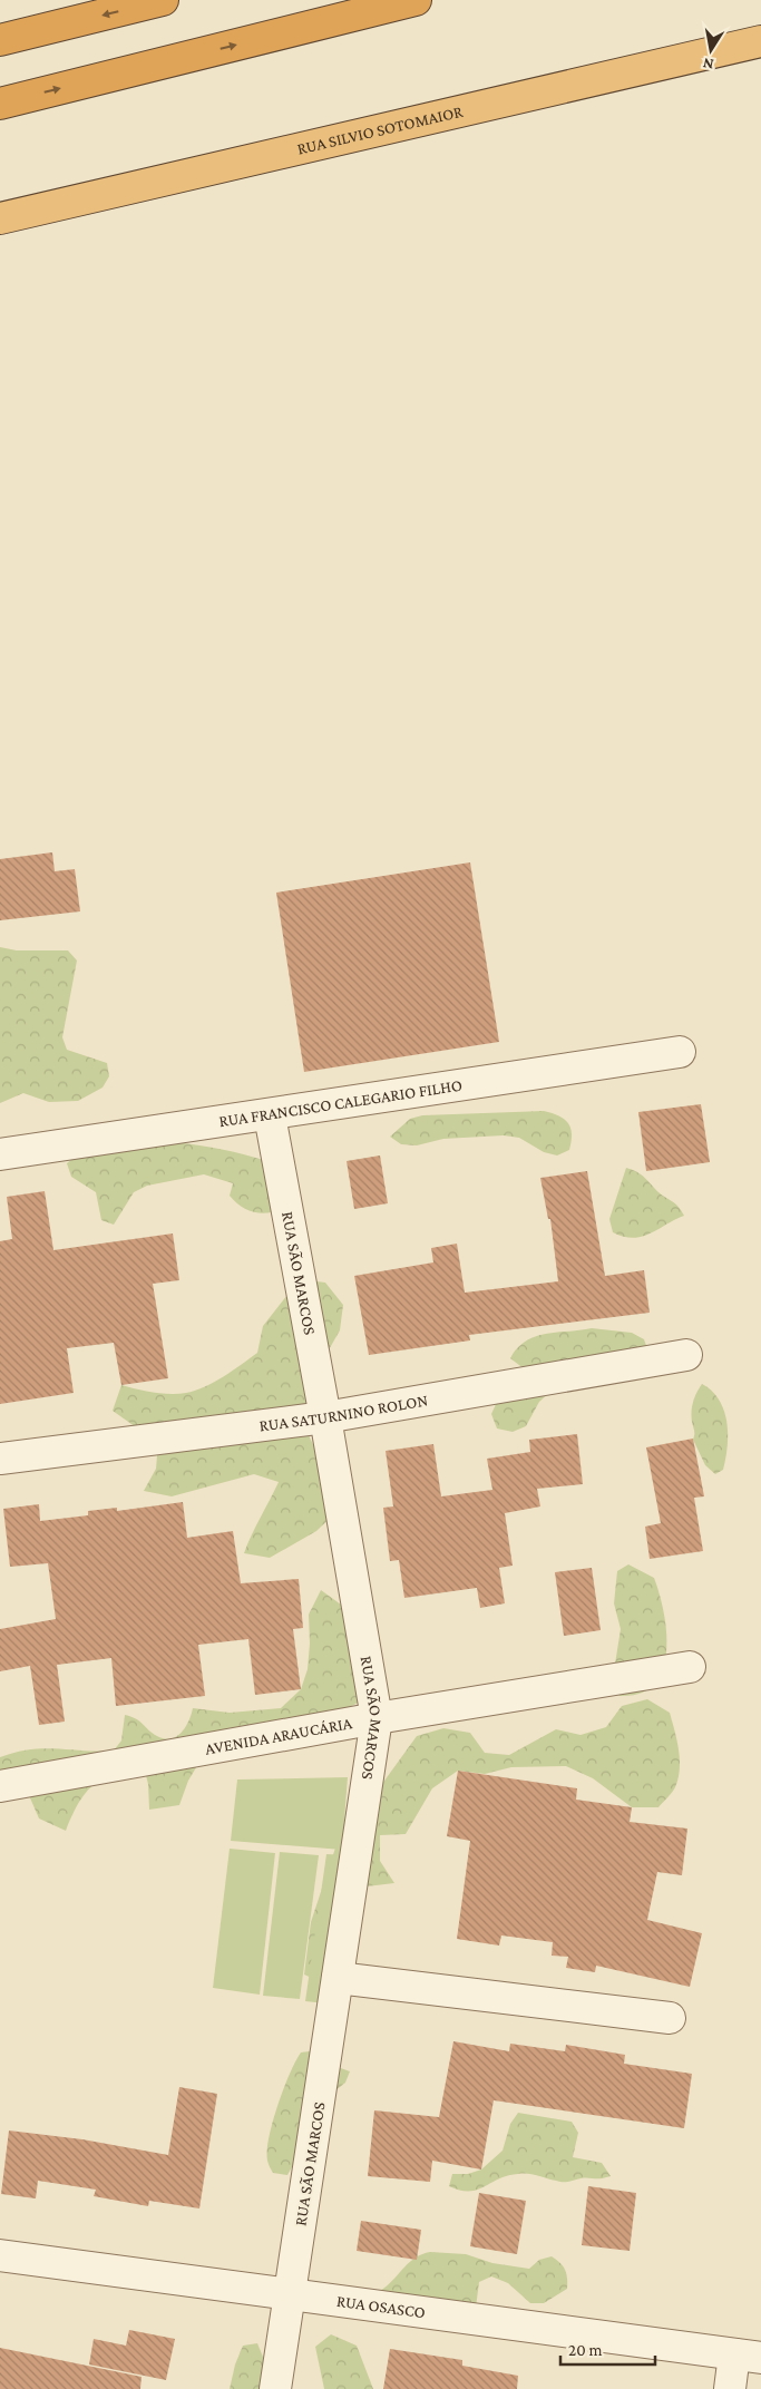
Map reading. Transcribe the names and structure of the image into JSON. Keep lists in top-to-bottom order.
{
  "streets": {
    "highway": ["RUA SILVIO SOTOMAIOR"],
    "street": [
      "RUA FRANCISCO CALEGARIO FILHO",
      "RUA SÃO MARCOS",
      "RUA SATURNINO ROLON",
      "AVENIDA ARAUCÁRIA",
      "RUA OSASCO"
    ]
  },
  "crossings": [
    ["RUA FRANCISCO CALEGARIO FILHO", "RUA SÃO MARCOS"],
    ["RUA SÃO MARCOS", "RUA SATURNINO ROLON"],
    ["RUA SÃO MARCOS", "AVENIDA ARAUCÁRIA"],
    ["RUA SÃO MARCOS", "RUA OSASCO"]
  ],
  "scale_bar": "20 m",
  "north": "bottom"
}
